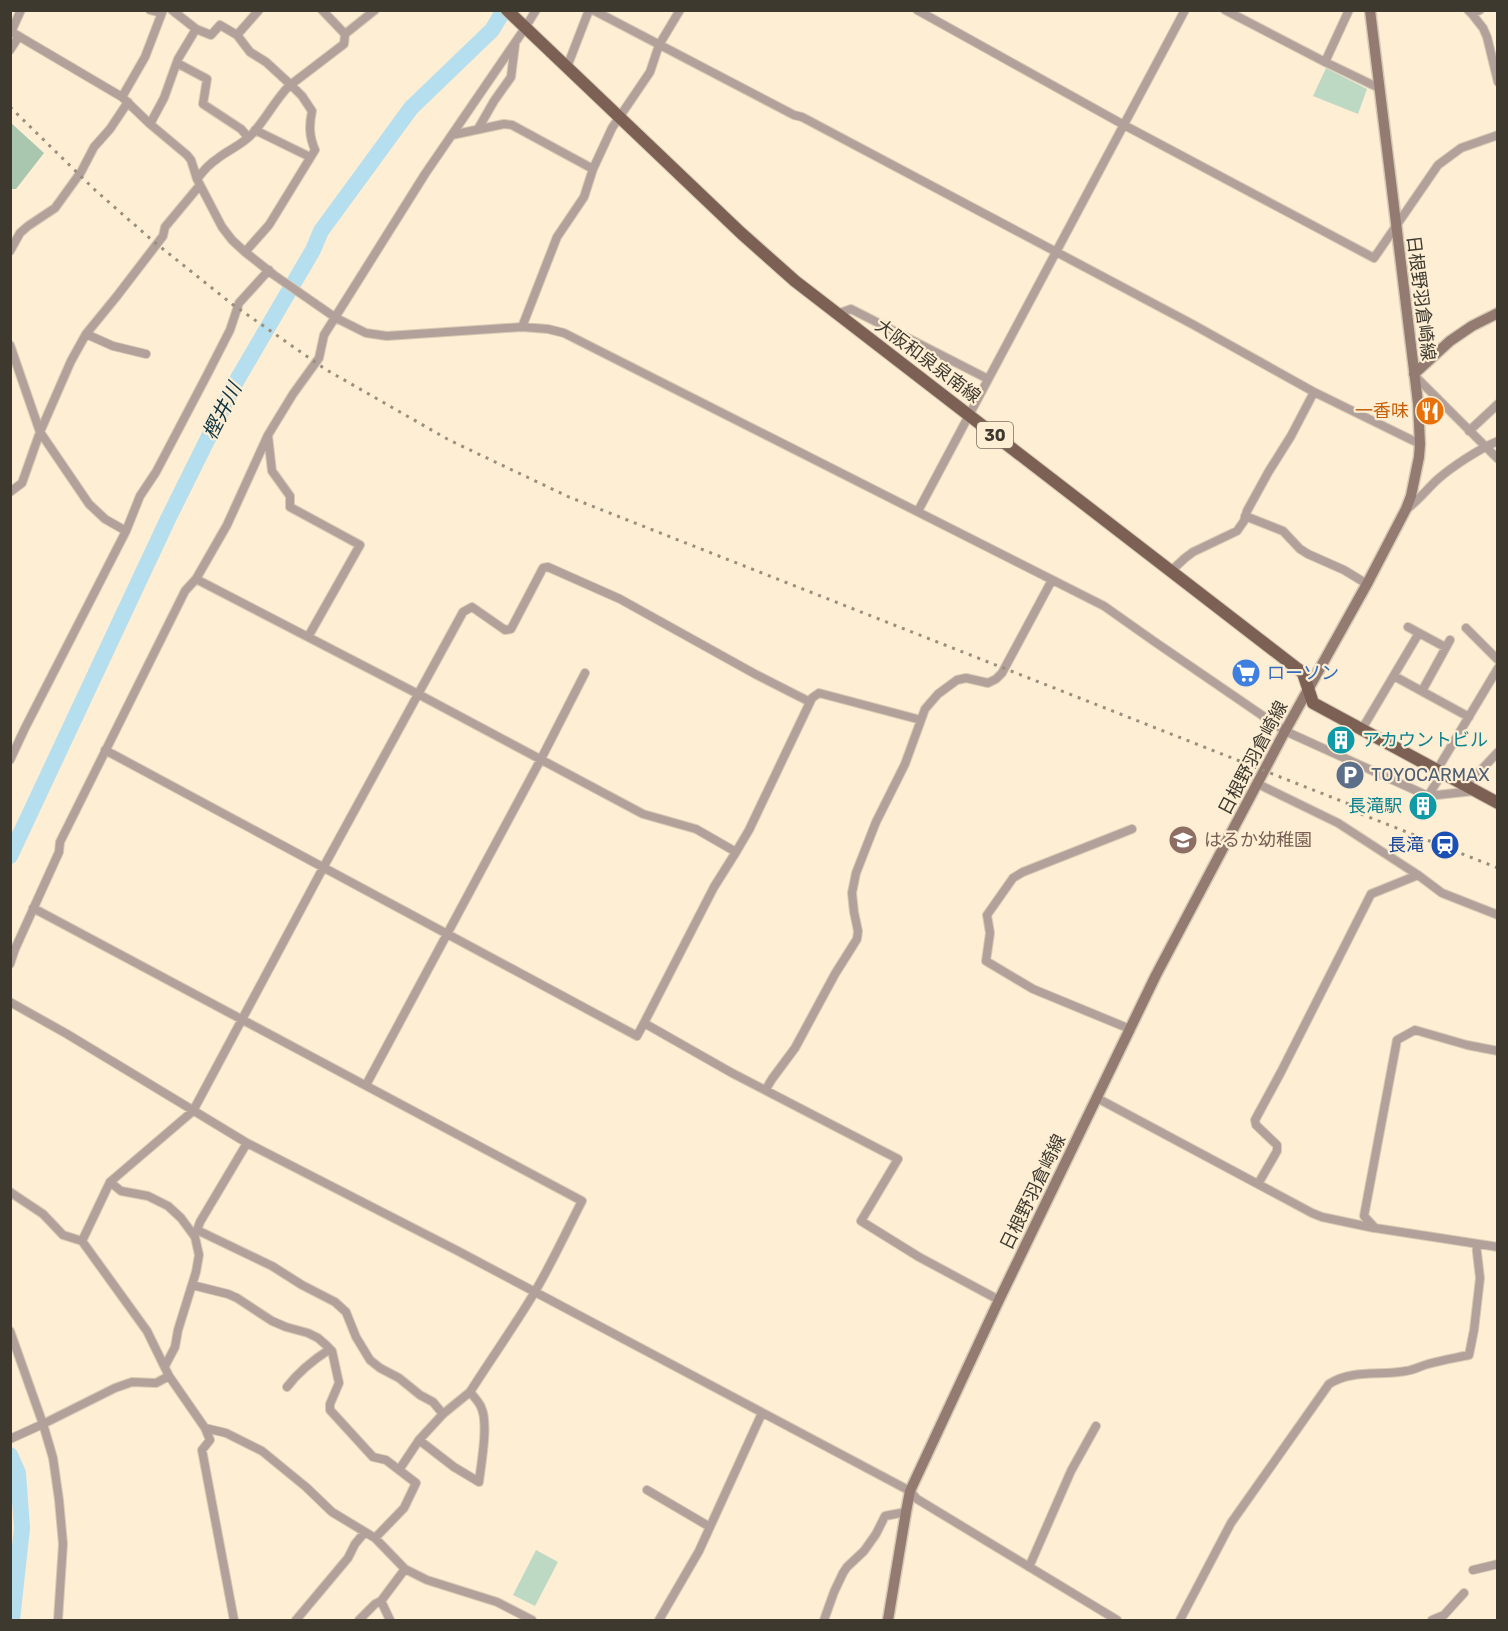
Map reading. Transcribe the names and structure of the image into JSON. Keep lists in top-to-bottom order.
{
  "streets": {
    "main road": ["日根野羽倉崎線", "大阪和泉泉南線", "30"]
  },
  "crossings": [
    ["日根野羽倉崎線", "大阪和泉泉南線"]
  ],
  "water": ["樫井川"],
  "places": {
    "restaurant": ["一香味"],
    "supermarket": ["ローソン"],
    "building": ["アカウントビル", "長滝駅"],
    "parking": ["TOYOCARMAX"],
    "school or university": ["はるか幼稚園"],
    "station": ["長滝"]
  }
}
